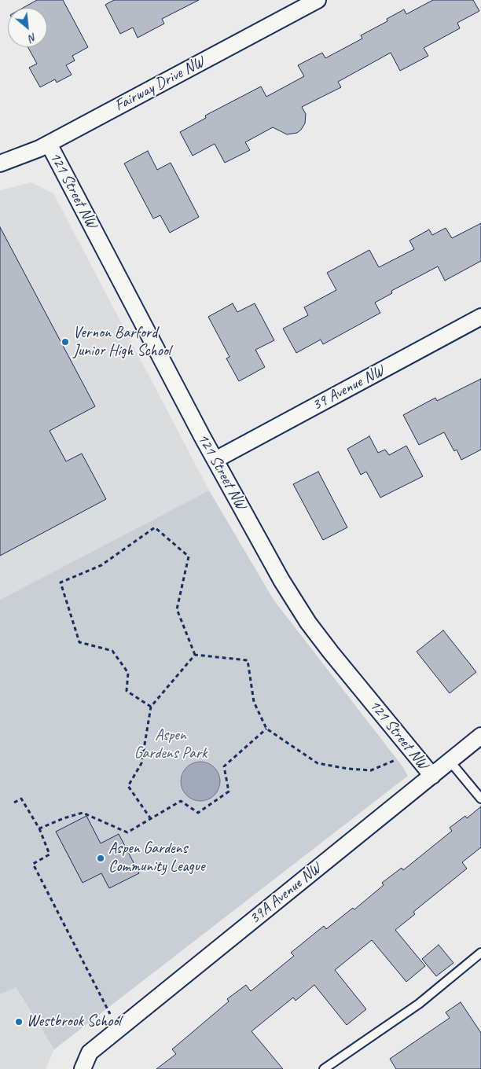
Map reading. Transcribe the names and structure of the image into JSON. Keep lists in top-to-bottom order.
{
  "streets": {
    "street": [
      "Fairway Drive NW",
      "121 Street NW",
      "39 Avenue NW",
      "39A Avenue NW"
    ]
  },
  "crossings": [
    ["Fairway Drive NW", "121 Street NW"],
    ["121 Street NW", "39 Avenue NW"],
    ["121 Street NW", "39A Avenue NW"]
  ],
  "parks": ["Aspen Gardens Park"],
  "places": ["Vernon Barford Junior High School", "Aspen Gardens Community League", "Westbrook School"],
  "north": "bottom right"
}
